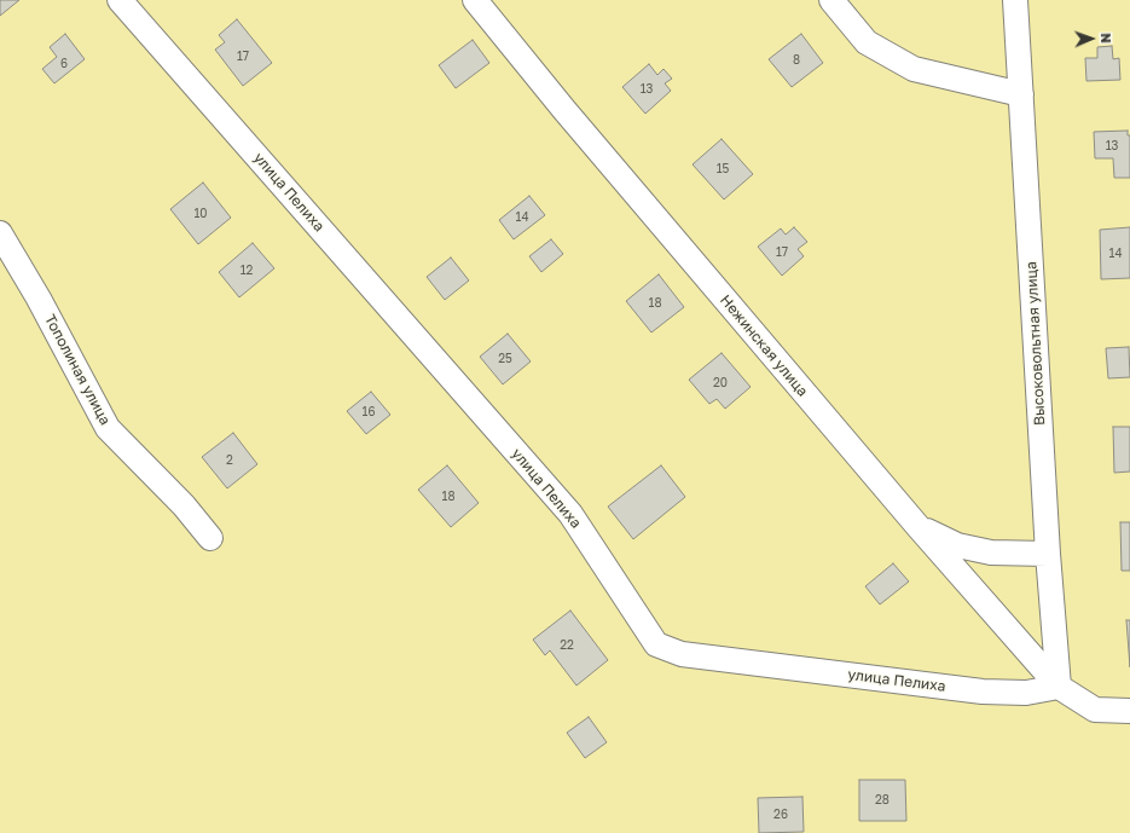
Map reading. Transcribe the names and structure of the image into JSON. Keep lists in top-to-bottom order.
{
  "streets": {
    "street": [
      "улица Пелиха",
      "Высоковольтная улица",
      "Нежинская улица",
      "Тополиная улица"
    ]
  },
  "crossings": [
    ["улица Пелиха", "Высоковольтная улица"],
    ["улица Пелиха", "Нежинская улица"],
    ["Высоковольтная улица", "Нежинская улица"]
  ],
  "house_numbers": [
    "17",
    "8",
    "6",
    "13",
    "13",
    "15",
    "10",
    "14",
    "17",
    "14",
    "12",
    "18",
    "25",
    "20",
    "16",
    "2",
    "18",
    "22",
    "28",
    "26"
  ],
  "north": "right"
}
